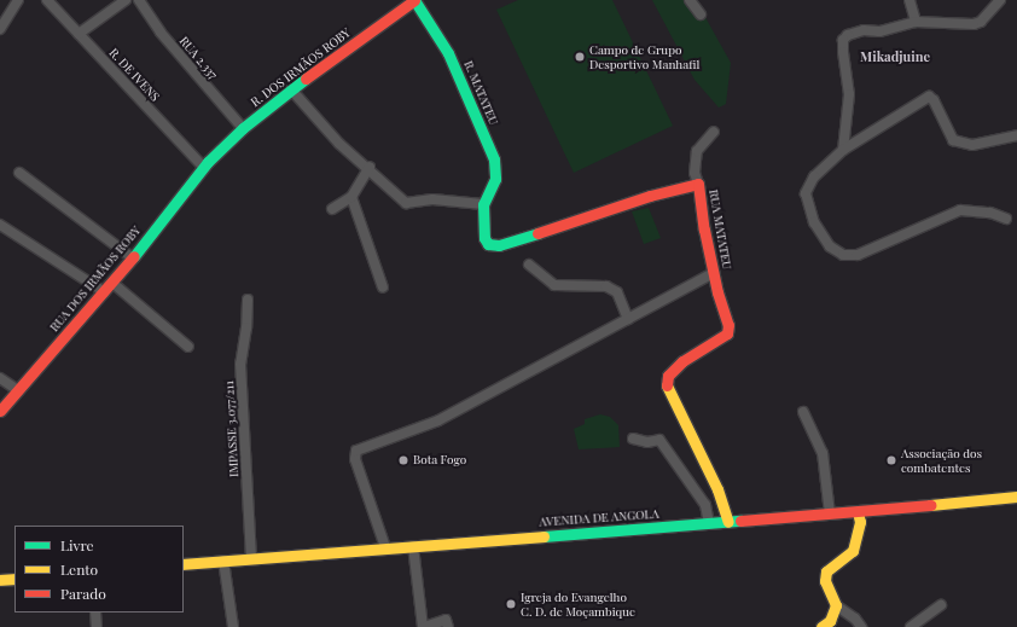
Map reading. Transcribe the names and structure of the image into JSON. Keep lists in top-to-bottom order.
{
  "streets": {
    "street": [
      "RUA 2.337",
      "R. DOS IRMÃOS ROBY",
      "R. DE IVENS",
      "R. MATATEU",
      "RUA MATATEU",
      "RUA DOS IRMÃOS ROBY",
      "IMPASSE 3.077/211",
      "AVENIDA DE ANGOLA"
    ]
  },
  "crossings": [
    ["RUA 2.337", "R. DOS IRMÃOS ROBY"],
    ["R. DOS IRMÃOS ROBY", "R. DE IVENS"],
    ["R. DOS IRMÃOS ROBY", "R. MATATEU"],
    ["R. DOS IRMÃOS ROBY", "RUA DOS IRMÃOS ROBY"],
    ["R. DE IVENS", "RUA DOS IRMÃOS ROBY"],
    ["R. MATATEU", "RUA MATATEU"],
    ["RUA MATATEU", "AVENIDA DE ANGOLA"],
    ["IMPASSE 3.077/211", "AVENIDA DE ANGOLA"]
  ],
  "districts": ["Mikadjuine"],
  "places": [
    "Campo de Grupo Desportivo Manhafil",
    "Bota Fogo",
    "Associação dos combatentes",
    "Igreja do Evangelho C. D. de Moçambique"
  ],
  "legend": ["Livre", "Lento", "Parado"]
}
